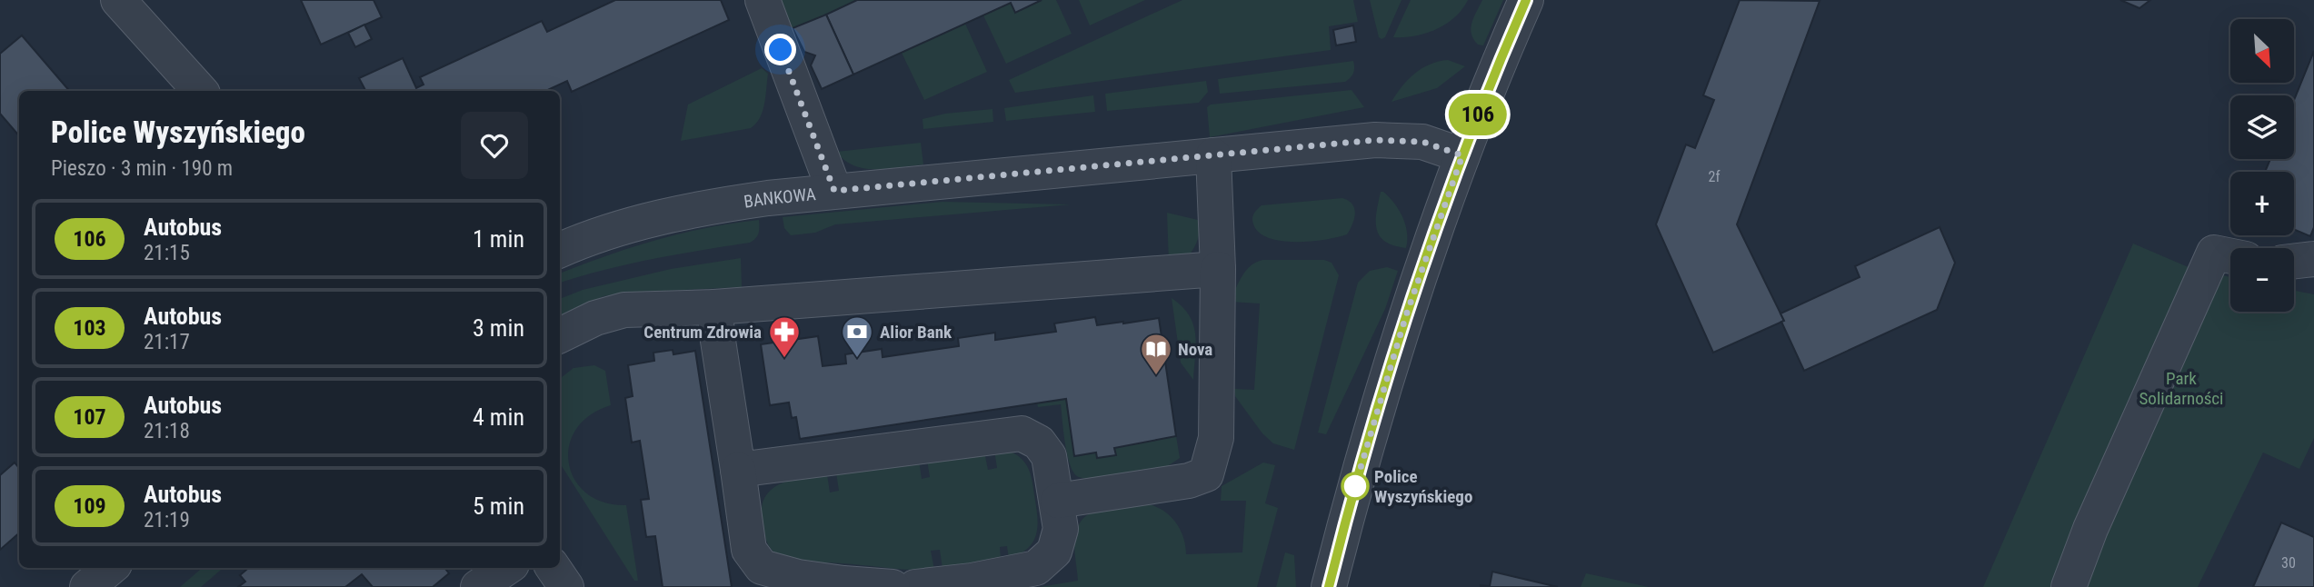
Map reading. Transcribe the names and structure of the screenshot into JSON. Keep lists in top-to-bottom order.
{
  "streets": {
    "street": ["BANKOWA"]
  },
  "parks": ["Park Solidarności"],
  "places": {
    "pharmacy": ["Centrum Zdrowia"],
    "bank": ["Alior Bank"],
    "library": ["Nova"],
    "other": ["Police Wyszyńskiego"]
  },
  "lines": ["bus line 106"],
  "house_numbers": ["2f", "30"],
  "north": "bottom right",
  "page": {
    "on_map": "106",
    "map_buttons": ["+", "−"],
    "heading": ["Police Wyszyńskiego", "Pieszo · 3 min · 190 m"],
    "list": [
      {
        "mark": "106",
        "name": "Autobus",
        "note": "21:15",
        "value": "1 min"
      },
      {
        "mark": "103",
        "name": "Autobus",
        "note": "21:17",
        "value": "3 min"
      },
      {
        "mark": "107",
        "name": "Autobus",
        "note": "21:18",
        "value": "4 min"
      },
      {
        "mark": "109",
        "name": "Autobus",
        "note": "21:19",
        "value": "5 min"
      }
    ]
  }
}
